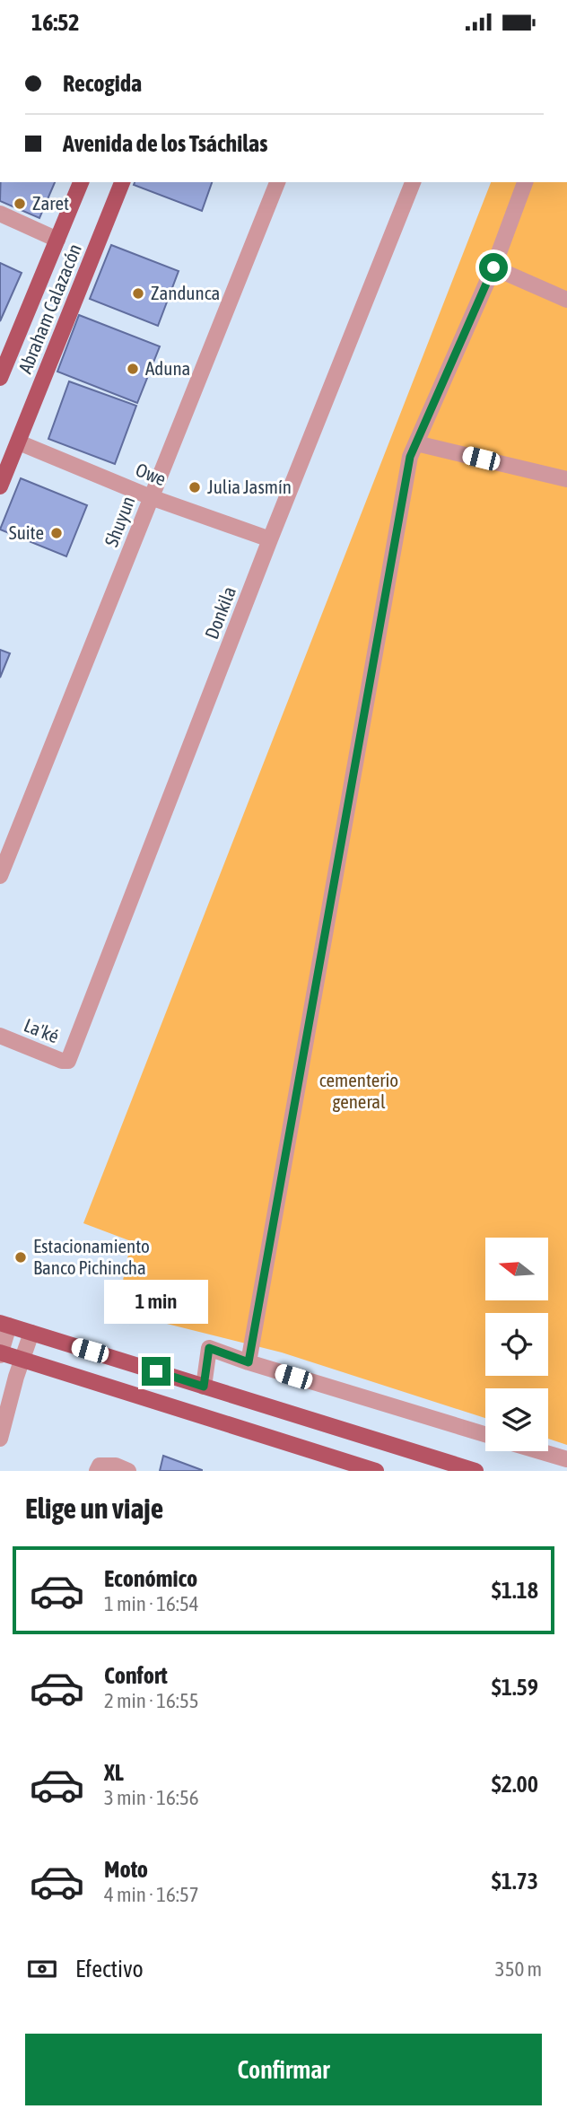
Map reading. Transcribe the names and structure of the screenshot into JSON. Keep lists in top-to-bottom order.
{
  "streets": {
    "main road": ["Abraham Calazacón"],
    "street": [
      "Owe",
      "Shuyun",
      "Donkila",
      "La'ké"
    ]
  },
  "crossings": [
    ["Abraham Calazacón", "Owe"],
    ["Owe", "Shuyun"],
    ["Owe", "Donkila"],
    ["Donkila", "La'ké"]
  ],
  "parks": ["cementerio general"],
  "places": [
    "Zaret",
    "Zandunca",
    "Aduna",
    "Julia Jasmín",
    "Suite",
    "Estacionamiento Banco Pichincha"
  ],
  "north": "left",
  "page": {
    "status": "16:52",
    "banner": ["Recogida", "Avenida de los Tsáchilas"],
    "bubble": "1 min",
    "heading": "Elige un viaje",
    "list": [
      {
        "name": "Económico",
        "note": "1 min · 16:54",
        "value": "$1.18"
      },
      {
        "name": "Confort",
        "note": "2 min · 16:55",
        "value": "$1.59"
      },
      {
        "name": "XL",
        "note": "3 min · 16:56",
        "value": "$2.00"
      },
      {
        "name": "Moto",
        "note": "4 min · 16:57",
        "value": "$1.73"
      }
    ],
    "pay": ["Efectivo", "350 m"],
    "buttons": "Confirmar"
  }
}
